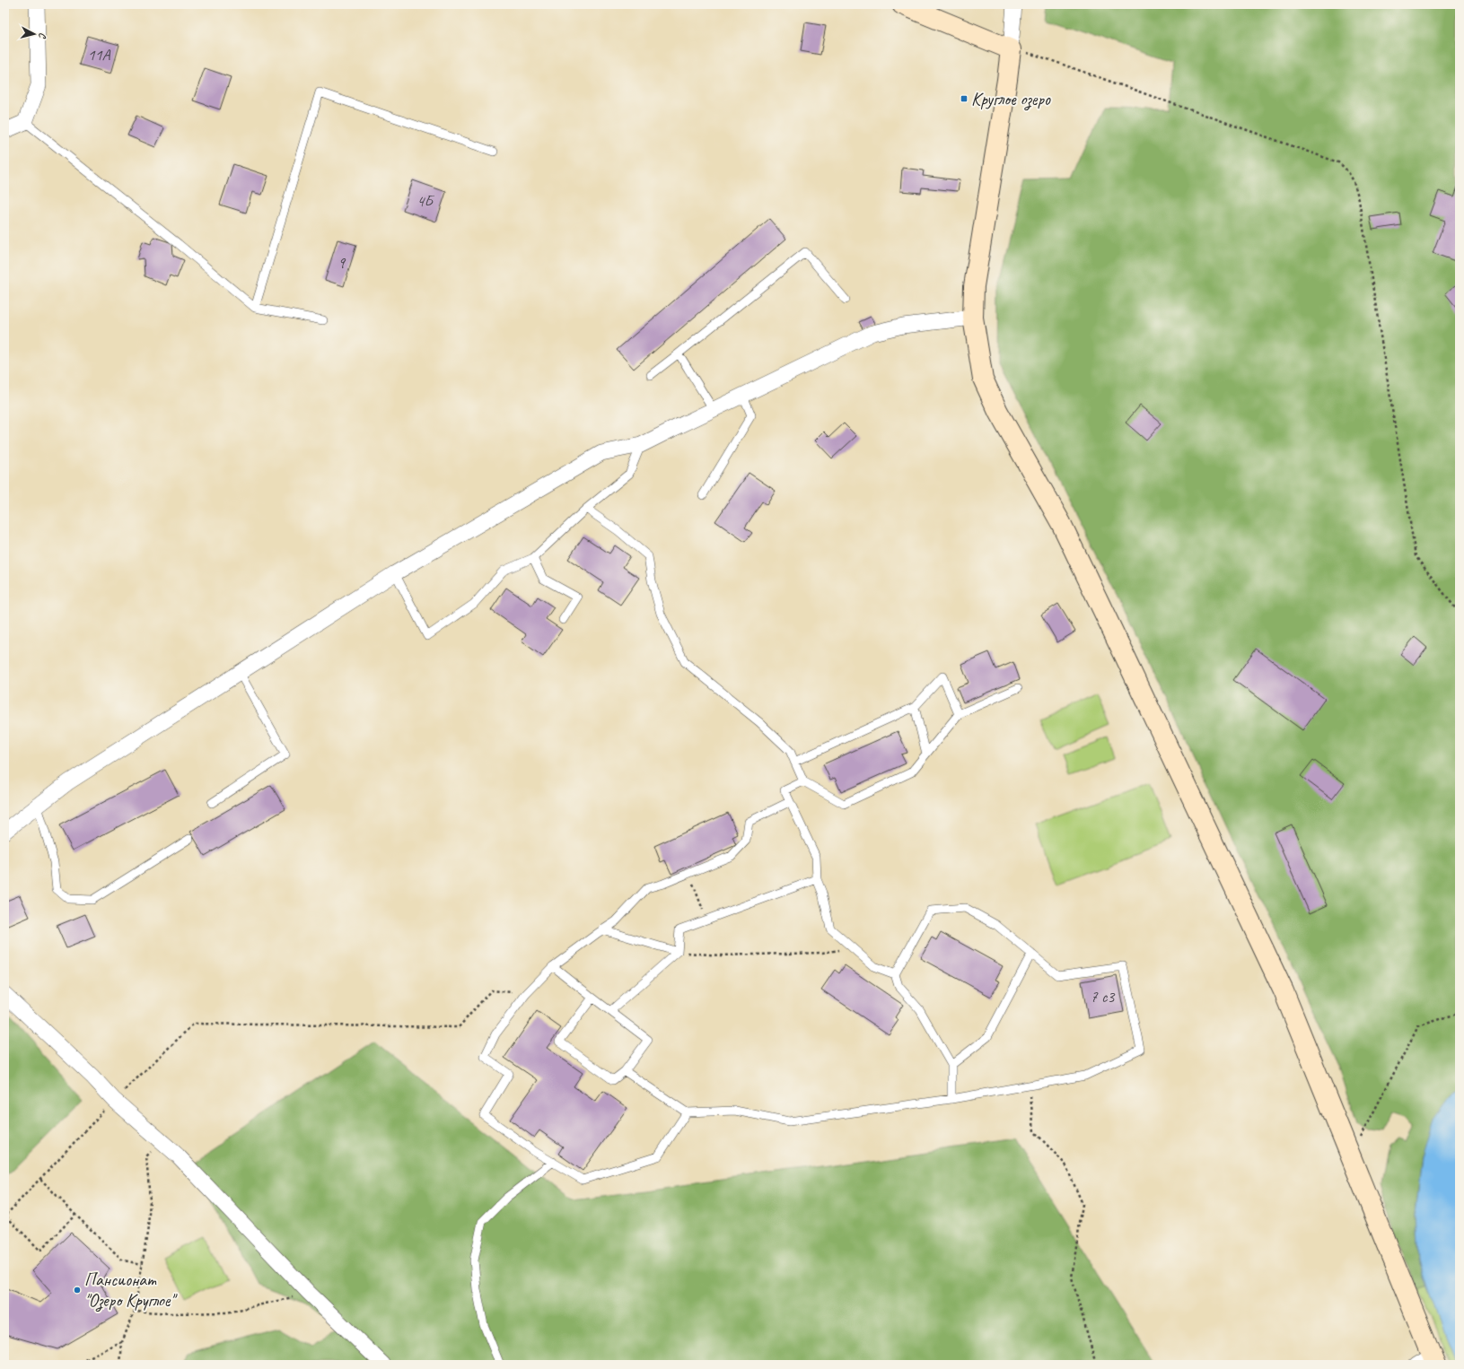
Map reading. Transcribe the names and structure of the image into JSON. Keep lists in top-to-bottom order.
{
  "places": {
    "transit": ["Круглое озеро"],
    "other": ["Пансионат \"Озеро Круглое\""]
  },
  "house_numbers": [
    "11А",
    "4Б",
    "9",
    "7 с3"
  ],
  "north": "right"
}
